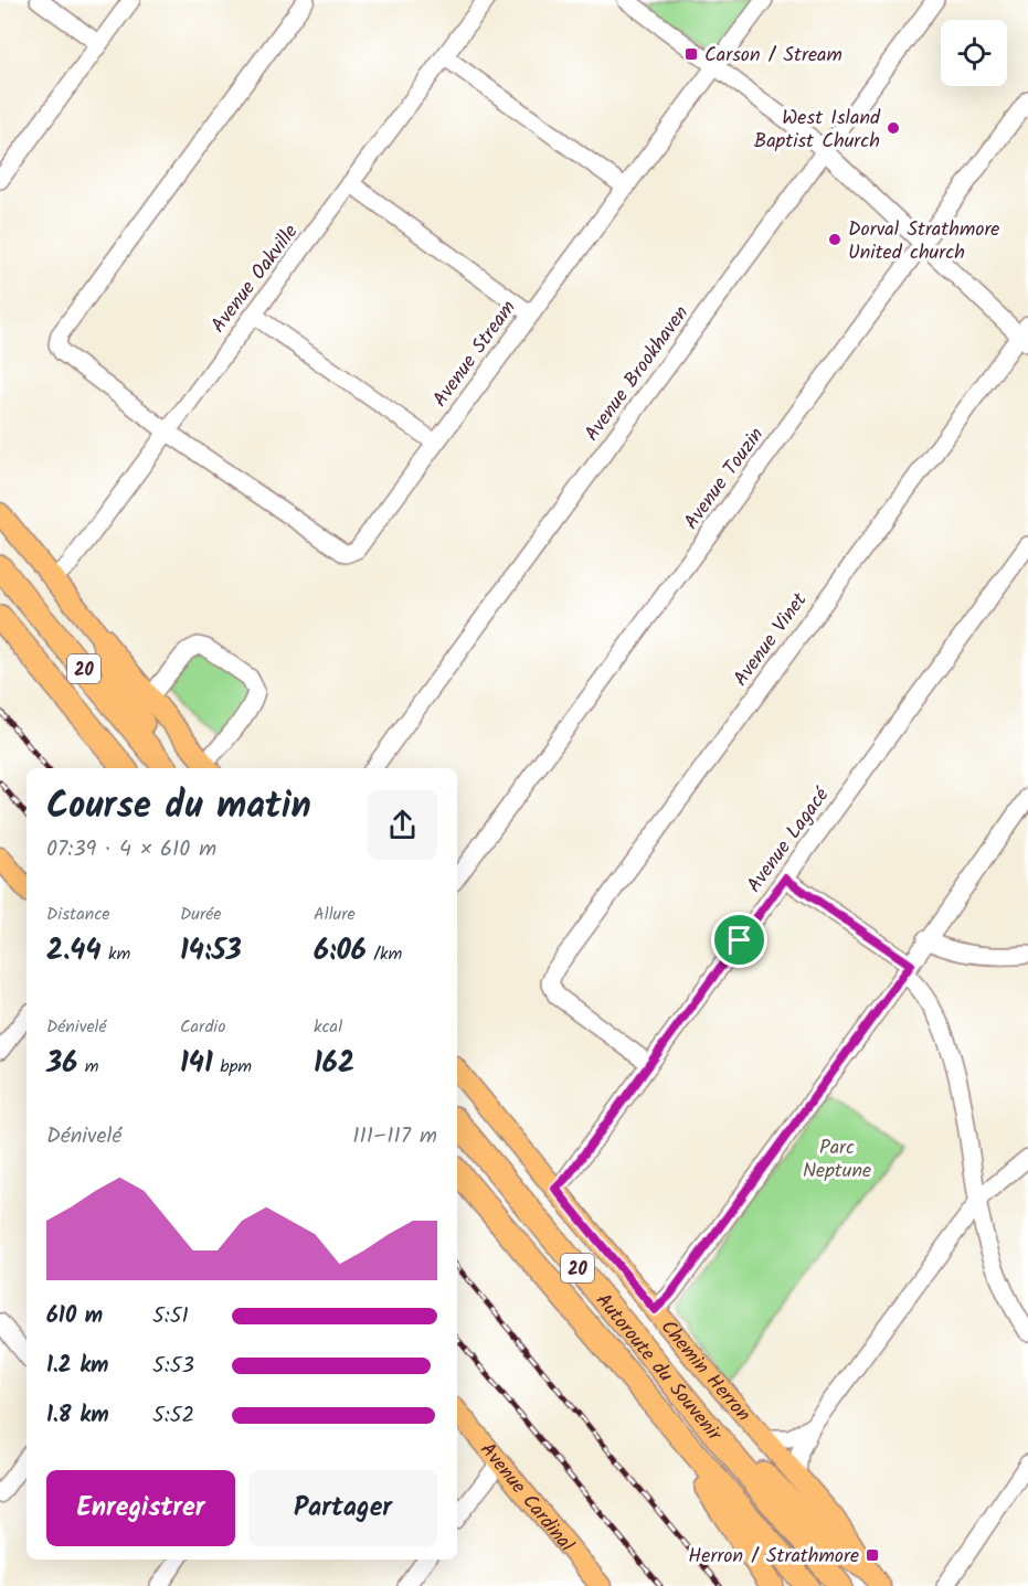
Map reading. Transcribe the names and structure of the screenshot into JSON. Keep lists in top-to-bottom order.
{
  "streets": {
    "highway": ["20", "Autoroute du Souvenir"],
    "main road": ["Chemin Herron", "Avenue Cardinal"],
    "street": [
      "Avenue Oakville",
      "Avenue Stream",
      "Avenue Brookhaven",
      "Avenue Touzin",
      "Avenue Vinet",
      "Avenue Lagacé"
    ]
  },
  "crossings": [
    ["Avenue Oakville", "Avenue Stream"],
    ["Avenue Vinet", "Avenue Lagacé"],
    ["Avenue Lagacé", "Chemin Herron"]
  ],
  "parks": ["Parc Neptune"],
  "places": {
    "transit": ["Carson / Stream", "Herron / Strathmore"],
    "other": ["West Island Baptist Church", "Dorval Strathmore United church"]
  },
  "page": {
    "heading": ["Course du matin", "07:39 · 4 × 610 m"],
    "stats": [
      ["Distance", "2.44 km"],
      ["Durée", "14:53"],
      ["Allure", "6:06 /km"],
      ["Dénivelé", "36 m"],
      ["Cardio", "141 bpm"],
      ["kcal", "162"]
    ],
    "chart": ["Dénivelé", "111–117 m"],
    "list": [
      {
        "name": "610 m",
        "note": "5:51"
      },
      {
        "name": "1.2 km",
        "note": "5:53"
      },
      {
        "name": "1.8 km",
        "note": "5:52"
      }
    ],
    "buttons": ["Enregistrer", "Partager"]
  }
}
